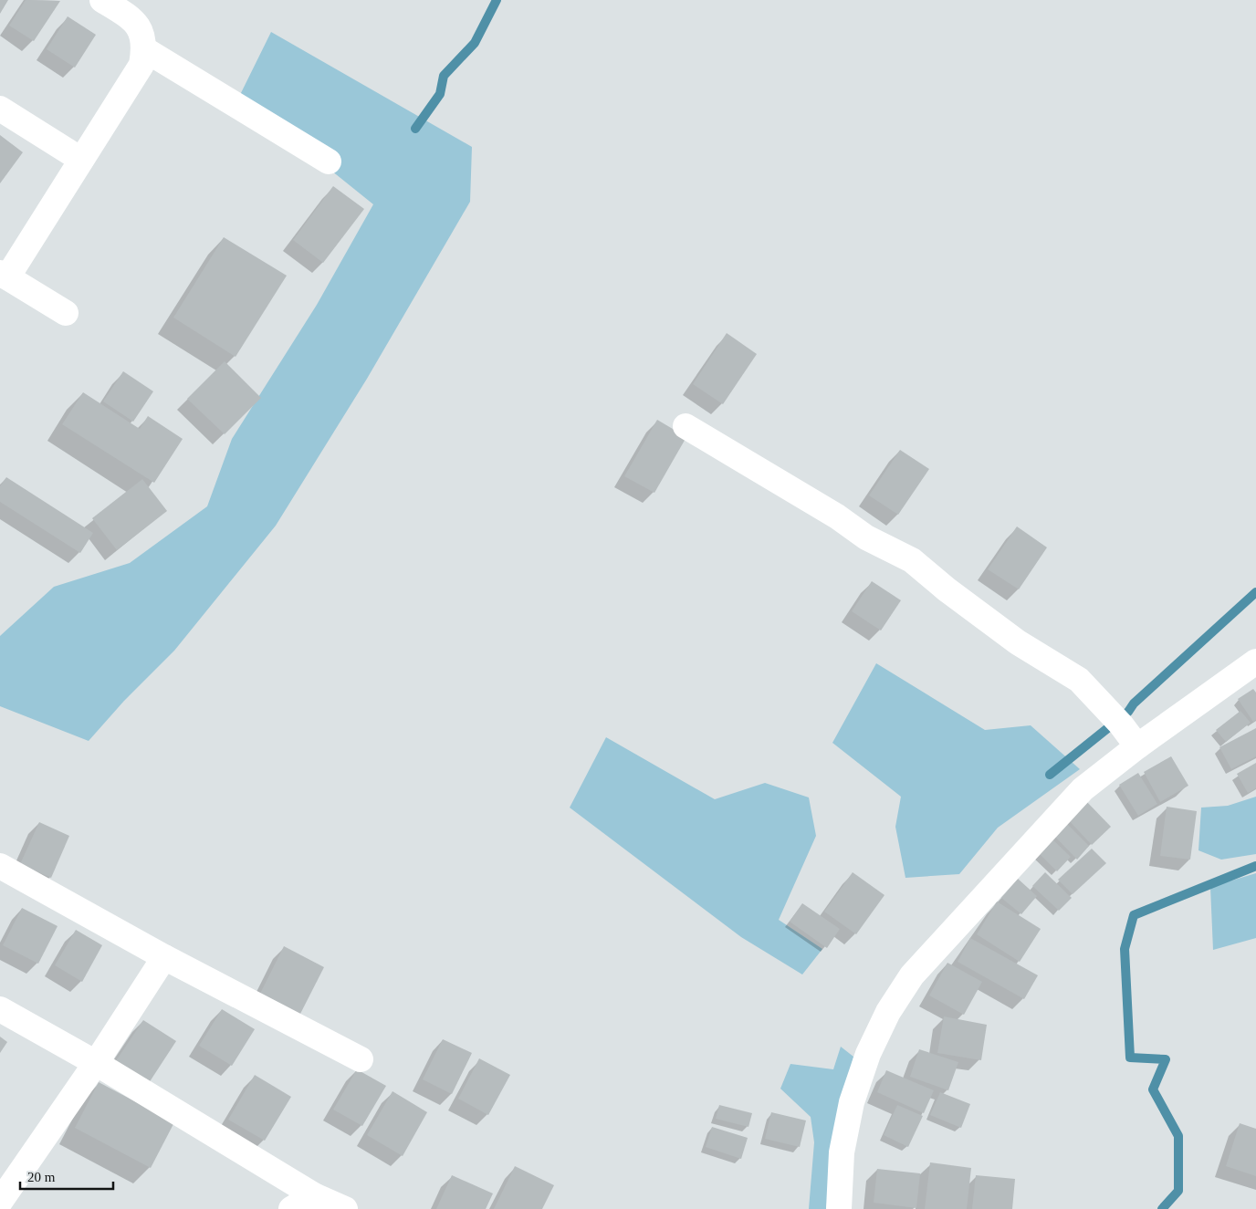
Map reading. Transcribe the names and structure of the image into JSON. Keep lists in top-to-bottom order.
{
  "scale_bar": "20 m"
}
